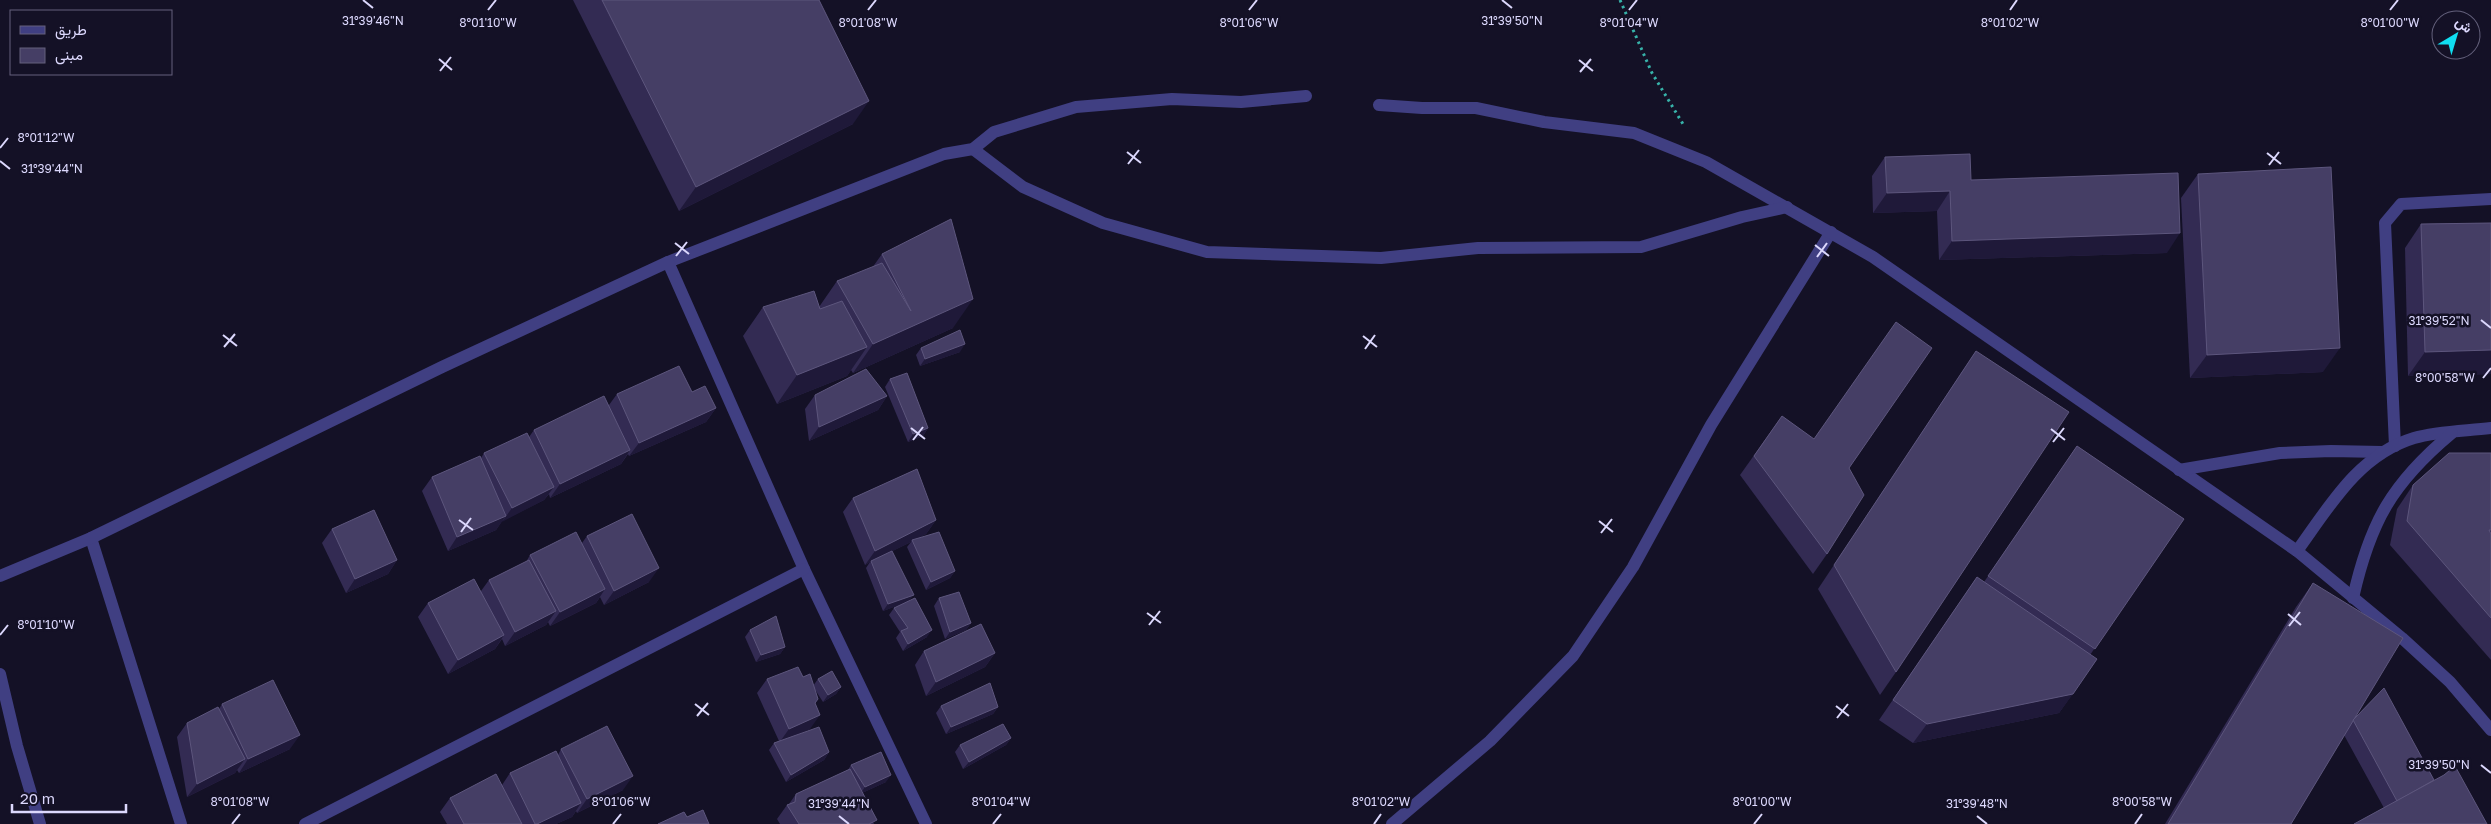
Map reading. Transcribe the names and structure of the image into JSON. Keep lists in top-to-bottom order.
{
  "legend": ["طريق", "مبنى"],
  "scale_bar": "20 m",
  "north": "top right",
  "coordinates": [
    "31°39'46\"N",
    "31°39'50\"N",
    "8°01'10\"W",
    "8°01'08\"W",
    "8°01'06\"W",
    "8°01'04\"W",
    "8°01'00\"W",
    "8°01'02\"W",
    "8°01'12\"W",
    "31°39'44\"N",
    "31°39'52\"N",
    "8°00'58\"W",
    "31°39'48\"N"
  ]
}
